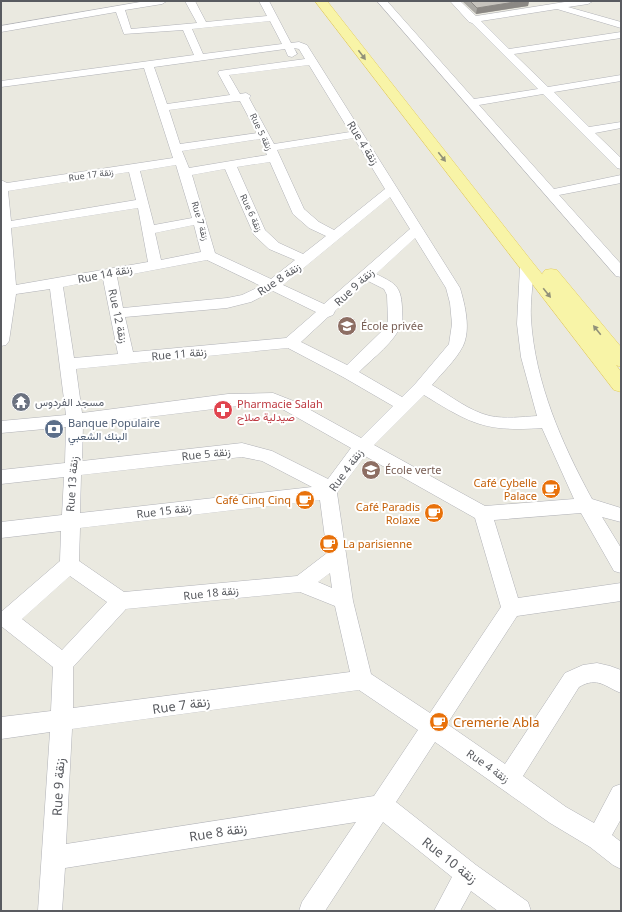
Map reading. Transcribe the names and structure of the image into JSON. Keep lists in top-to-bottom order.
{
  "streets": {
    "street": [
      "Rue 5 زنقة",
      "Rue 4 زنقة",
      "Rue 17 زنقة",
      "Rue 6 زنقة",
      "Rue 7 زنقة",
      "Rue 14 زنقة",
      "Rue 8 زنقة",
      "Rue 9 زنقة",
      "Rue 12 زنقة",
      "Rue 11 زنقة",
      "Rue 13 زنقة",
      "Rue 15 زنقة",
      "Rue 18 زنقة",
      "Rue 10 زنقة"
    ]
  },
  "crossings": [
    ["Rue 5 زنقة", "Rue 4 زنقة"],
    ["Rue 5 زنقة", "Rue 8 زنقة"],
    ["Rue 5 زنقة", "Rue 13 زنقة"],
    ["Rue 5 زنقة", "Rue 15 زنقة"],
    ["Rue 4 زنقة", "Rue 7 زنقة"],
    ["Rue 4 زنقة", "Rue 8 زنقة"],
    ["Rue 4 زنقة", "Rue 9 زنقة"],
    ["Rue 4 زنقة", "Rue 15 زنقة"],
    ["Rue 4 زنقة", "Rue 18 زنقة"],
    ["Rue 17 زنقة", "Rue 7 زنقة"],
    ["Rue 6 زنقة", "Rue 8 زنقة"],
    ["Rue 7 زنقة", "Rue 14 زنقة"],
    ["Rue 7 زنقة", "Rue 8 زنقة"],
    ["Rue 7 زنقة", "Rue 9 زنقة"],
    ["Rue 14 زنقة", "Rue 12 زنقة"],
    ["Rue 14 زنقة", "Rue 13 زنقة"],
    ["Rue 8 زنقة", "Rue 9 زنقة"],
    ["Rue 8 زنقة", "Rue 12 زنقة"],
    ["Rue 8 زنقة", "Rue 10 زنقة"],
    ["Rue 9 زنقة", "Rue 11 زنقة"],
    ["Rue 12 زنقة", "Rue 11 زنقة"],
    ["Rue 11 زنقة", "Rue 13 زنقة"],
    ["Rue 13 زنقة", "Rue 15 زنقة"]
  ],
  "places": {
    "school or university": ["École privée", "École verte"],
    "temple": ["مسجد الفردوس"],
    "pharmacy": ["Pharmacie Salah صيدلية صلاح"],
    "bank": ["Banque Populaire البنك الشعبي"],
    "cafe": [
      "Café Cybelle Palace",
      "Café Cinq Cinq",
      "Café Paradis Rolaxe",
      "La parisienne",
      "Cremerie Abla"
    ]
  }
}
